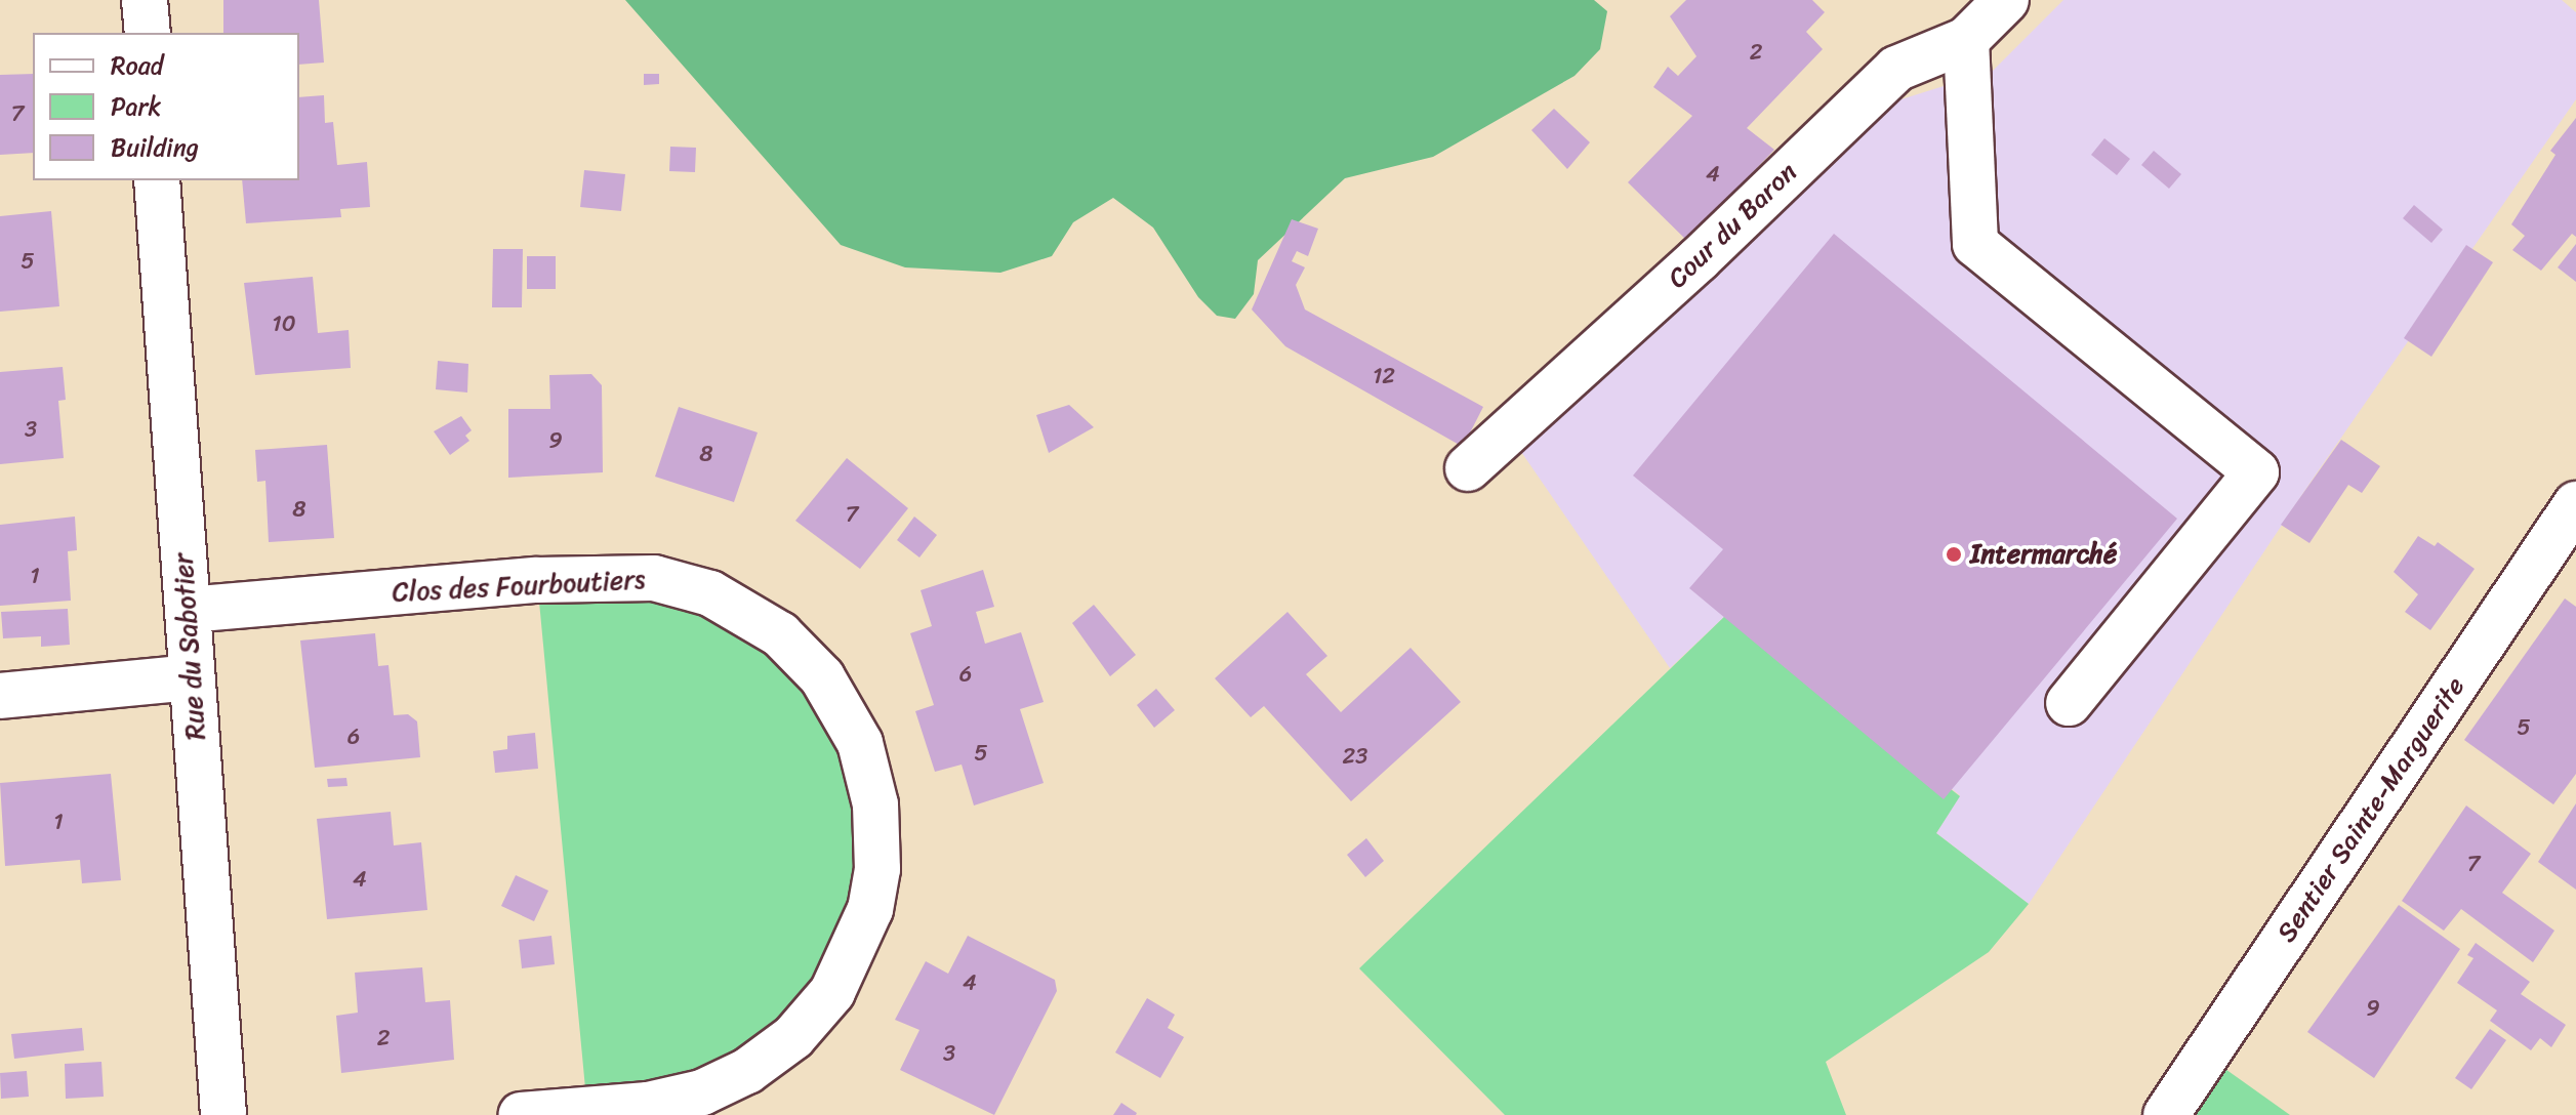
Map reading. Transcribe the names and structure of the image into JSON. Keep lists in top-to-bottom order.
{
  "streets": {
    "street": [
      "Cour du Baron",
      "Clos des Fourboutiers",
      "Rue du Sabotier",
      "Sentier Sainte-Marguerite"
    ]
  },
  "crossings": [
    ["Clos des Fourboutiers", "Rue du Sabotier"]
  ],
  "places": ["Intermarché"],
  "house_numbers": [
    "2",
    "7",
    "4",
    "5",
    "10",
    "12",
    "3",
    "9",
    "8",
    "8",
    "7",
    "1",
    "6",
    "5",
    "6",
    "5",
    "23",
    "1",
    "7",
    "4",
    "4",
    "9",
    "2",
    "3"
  ],
  "legend": ["Road", "Park", "Building"]
}
